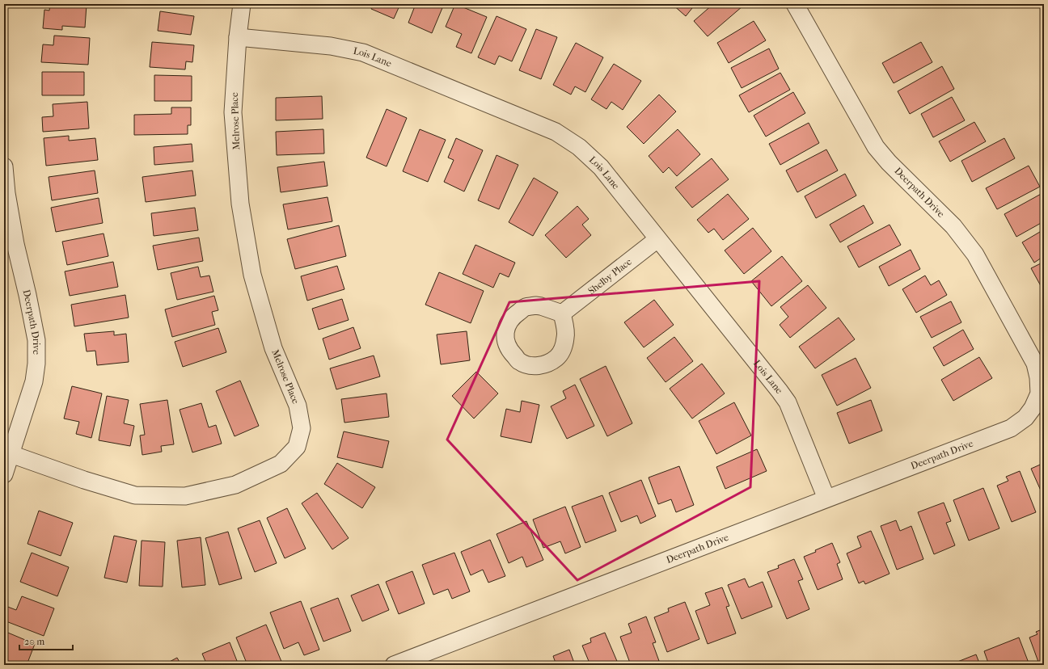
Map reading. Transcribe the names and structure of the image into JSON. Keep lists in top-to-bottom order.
{
  "streets": {
    "street": [
      "Lois Lane",
      "Melrose Place",
      "Deerpath Drive",
      "Shelby Place"
    ]
  },
  "crossings": [
    ["Lois Lane", "Melrose Place"],
    ["Lois Lane", "Deerpath Drive"],
    ["Lois Lane", "Shelby Place"],
    ["Melrose Place", "Deerpath Drive"]
  ],
  "scale_bar": "20 m"
}
